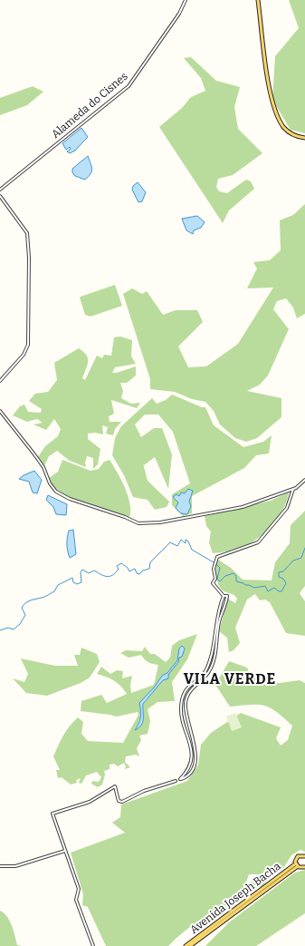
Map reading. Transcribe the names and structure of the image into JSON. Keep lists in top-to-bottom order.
{
  "streets": {
    "main road": ["Avenida Joseph Bacha"],
    "street": ["Alameda do Cisnes"]
  },
  "districts": ["VILA VERDE"]
}
